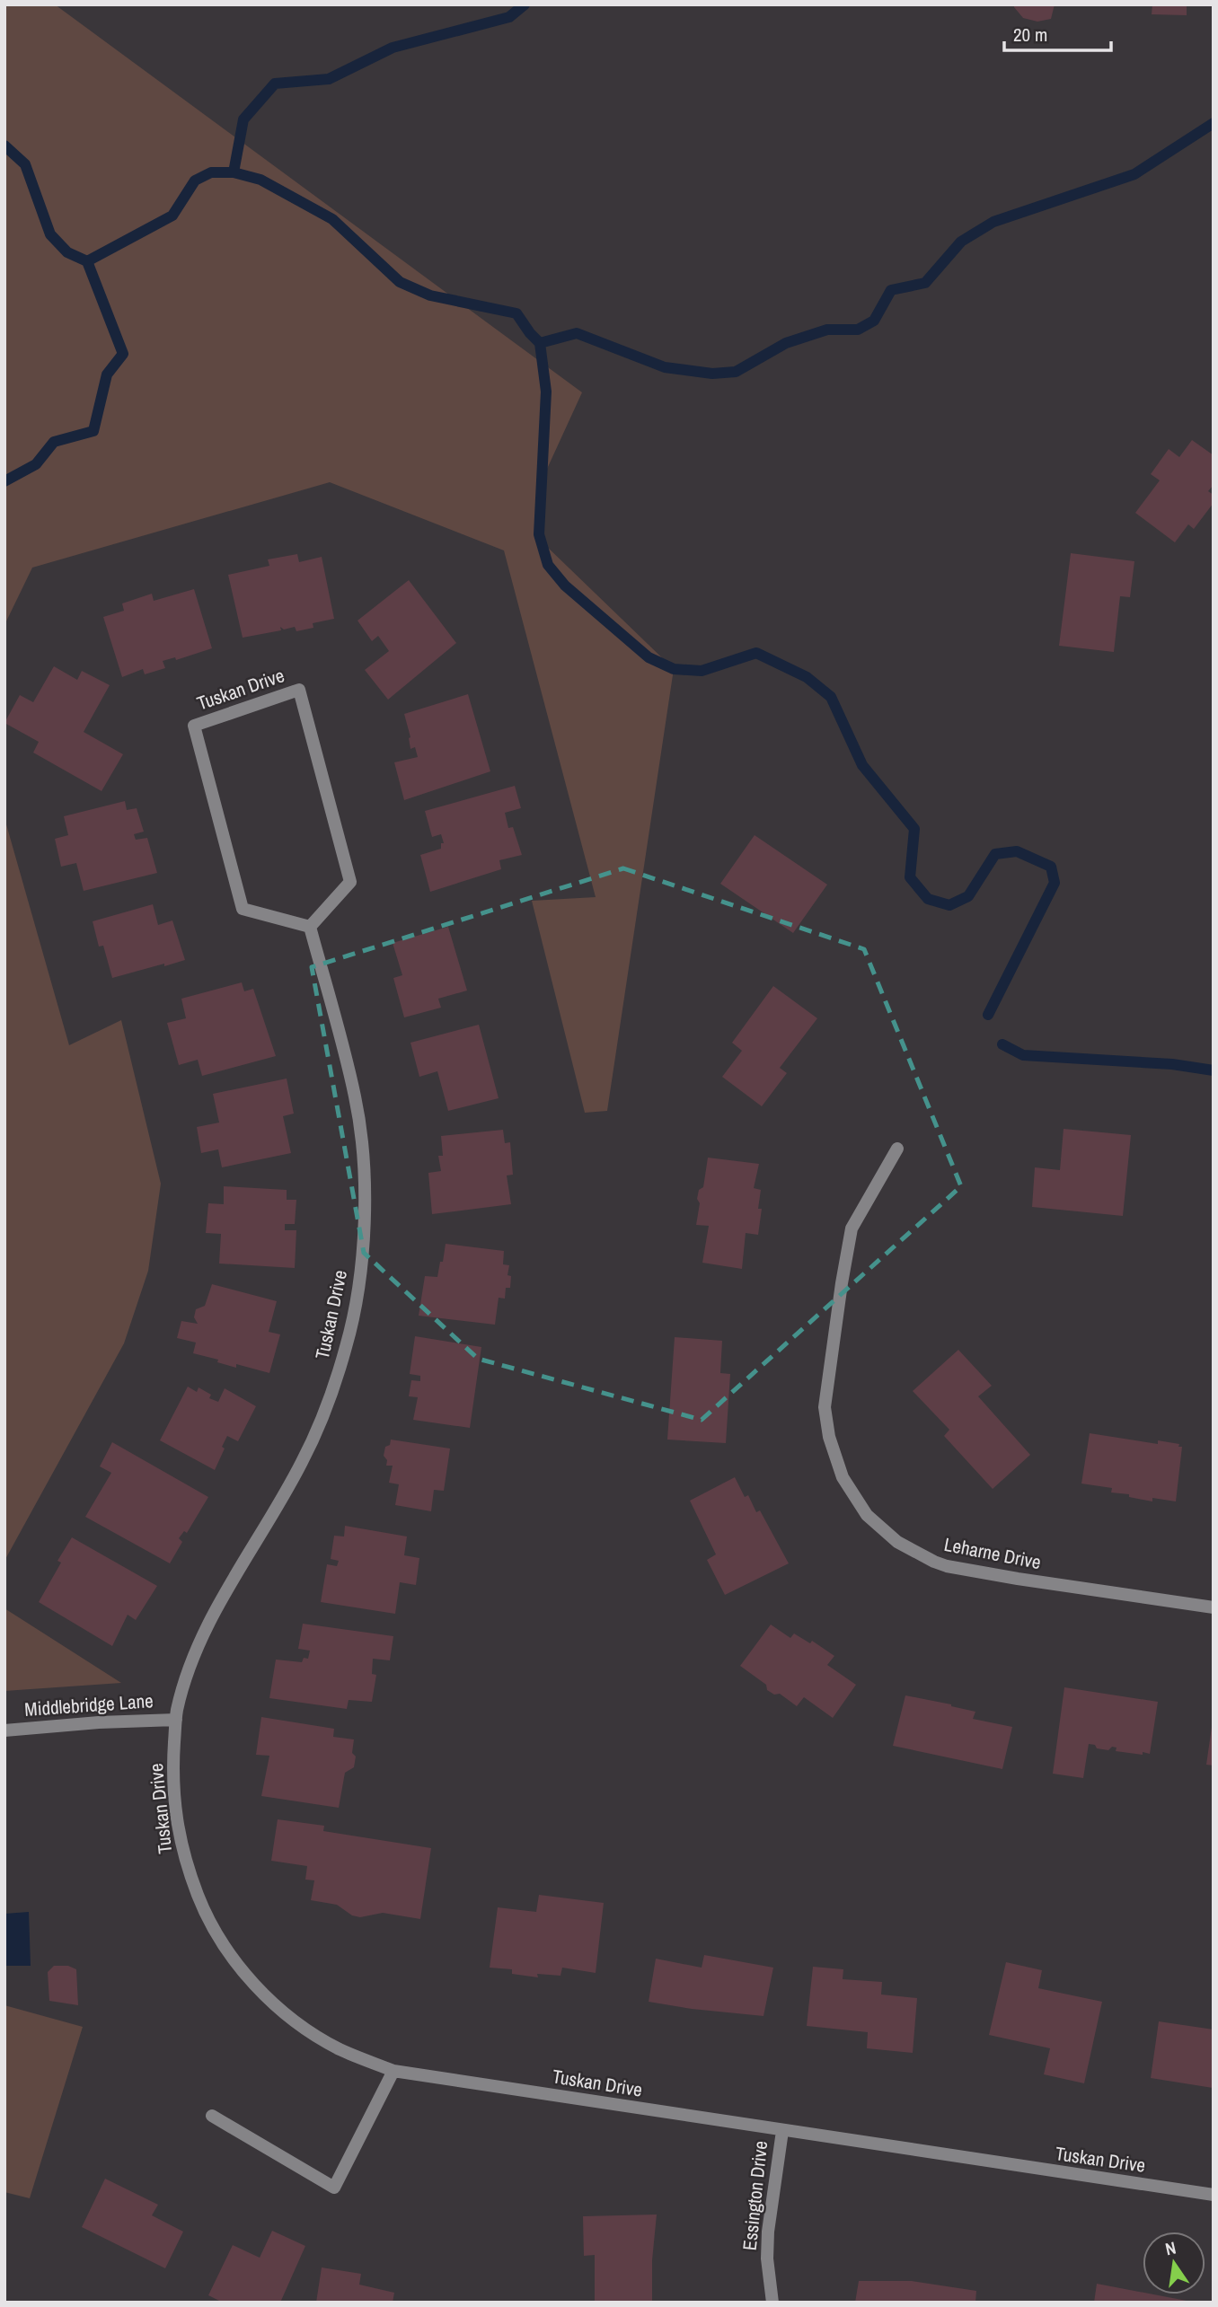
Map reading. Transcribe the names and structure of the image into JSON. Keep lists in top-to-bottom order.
{
  "streets": {
    "street": [
      "Tuskan Drive",
      "Leharne Drive",
      "Middlebridge Lane",
      "Essington Drive"
    ]
  },
  "crossings": [
    ["Tuskan Drive", "Middlebridge Lane"],
    ["Tuskan Drive", "Essington Drive"]
  ],
  "scale_bar": "20 m",
  "north": "top"
}
